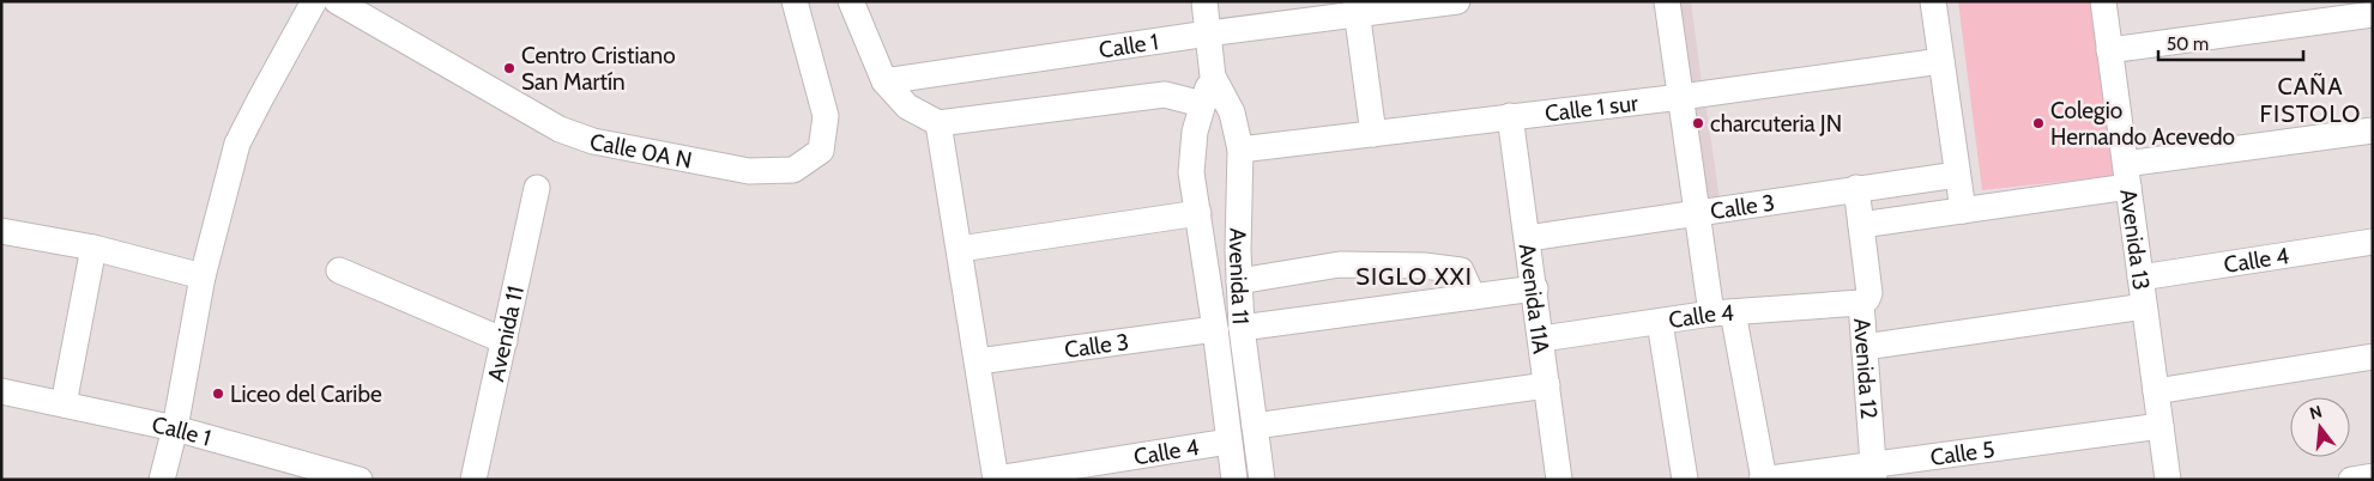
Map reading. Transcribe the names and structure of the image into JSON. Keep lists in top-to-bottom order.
{
  "streets": {
    "street": [
      "Calle 1",
      "Calle 1 sur",
      "Calle 0A N",
      "Calle 3",
      "Avenida 13",
      "Calle 4",
      "Avenida 11",
      "Avenida 11A",
      "Avenida 12",
      "Calle 5"
    ]
  },
  "crossings": [
    ["Calle 1", "Avenida 11"],
    ["Calle 1 sur", "Avenida 11"],
    ["Calle 1 sur", "Avenida 11A"],
    ["Calle 3", "Avenida 11"],
    ["Calle 3", "Avenida 11A"],
    ["Calle 3", "Avenida 12"],
    ["Avenida 13", "Calle 4"],
    ["Avenida 13", "Calle 5"],
    ["Calle 4", "Avenida 11"],
    ["Calle 4", "Avenida 11A"],
    ["Calle 4", "Avenida 12"],
    ["Avenida 12", "Calle 5"]
  ],
  "districts": ["CAÑA FISTOLO", "SIGLO XXI"],
  "places": [
    "Centro Cristiano San Martín",
    "charcuteria JN",
    "Colegio Hernando Acevedo",
    "Liceo del Caribe"
  ],
  "scale_bar": "50 m",
  "north": "top"
}
